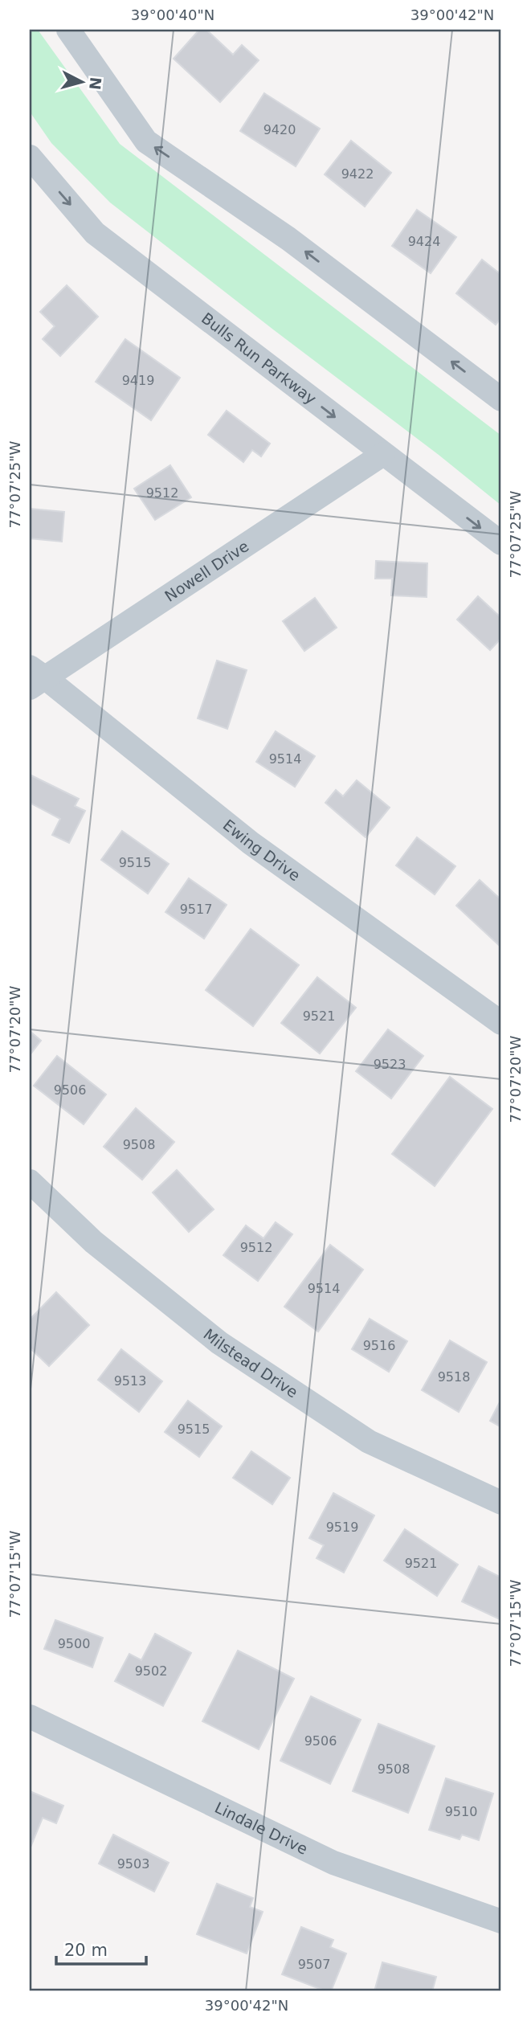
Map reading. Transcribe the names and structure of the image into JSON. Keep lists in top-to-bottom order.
{
  "streets": {
    "street": [
      "Bulls Run Parkway",
      "Nowell Drive",
      "Ewing Drive",
      "Milstead Drive",
      "Lindale Drive"
    ]
  },
  "crossings": [
    ["Bulls Run Parkway", "Nowell Drive"],
    ["Nowell Drive", "Ewing Drive"]
  ],
  "house_numbers": [
    "9420",
    "9422",
    "9424",
    "9419",
    "9512",
    "9514",
    "9515",
    "9517",
    "9521",
    "9523",
    "9506",
    "9508",
    "9512",
    "9514",
    "9516",
    "9518",
    "9513",
    "9515",
    "9519",
    "9521",
    "9500",
    "9502",
    "9506",
    "9508",
    "9510",
    "9503",
    "9507"
  ],
  "scale_bar": "20 m",
  "north": "right",
  "coordinates": [
    "39°00'40\"N",
    "39°00'42\"N",
    "77°07'25\"W",
    "77°07'20\"W",
    "77°07'15\"W"
  ]
}
